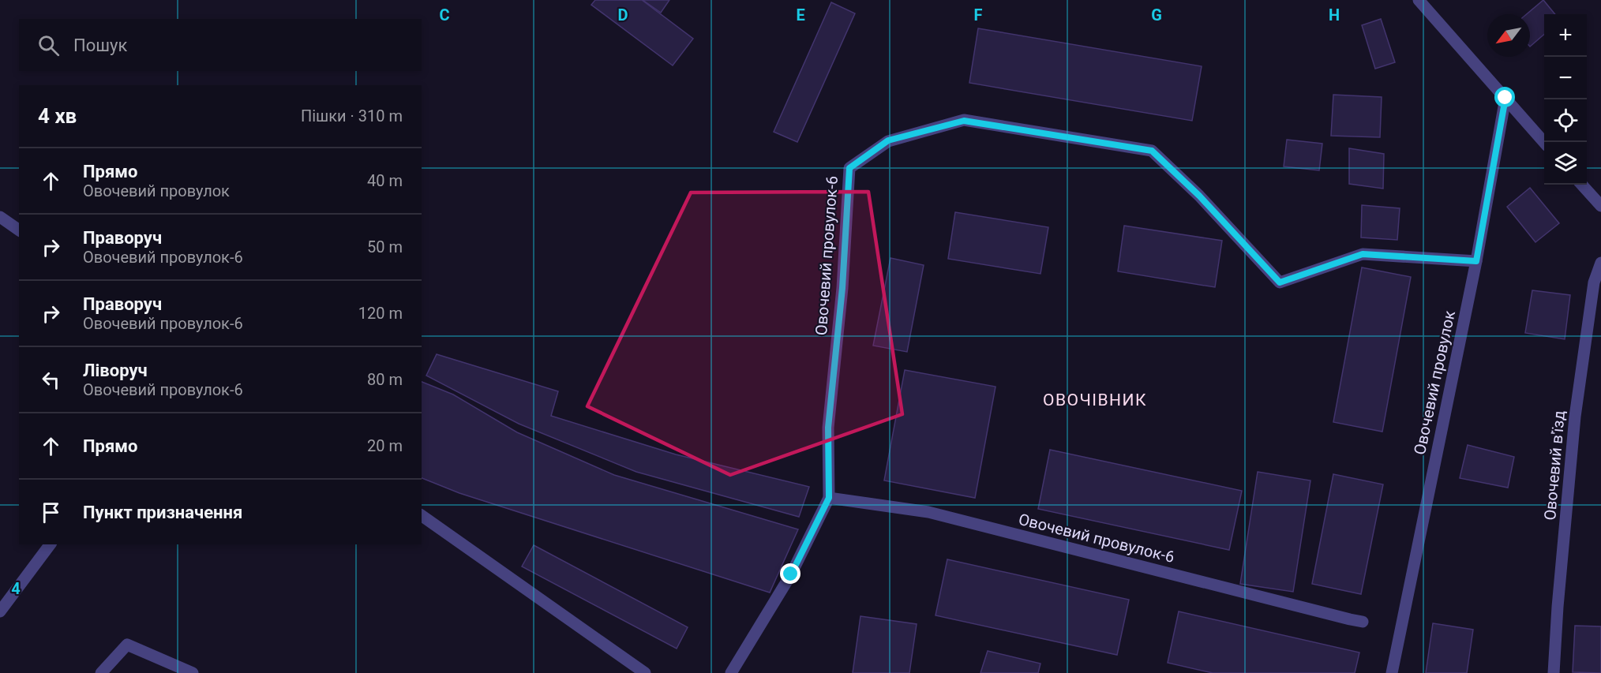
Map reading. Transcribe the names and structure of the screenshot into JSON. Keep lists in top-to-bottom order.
{
  "streets": {
    "street": ["Овочевий провулок-6", "Овочевий провулок", "Овочевий в'їзд"]
  },
  "crossings": [
    ["Овочевий провулок-6", "Овочевий провулок"]
  ],
  "districts": ["ОВОЧІВНИК"],
  "north": "bottom left",
  "page": {
    "map_buttons": ["+", "−"],
    "search": "Пошук",
    "heading": ["4 хв", "Пішки · 310 m"],
    "list": [
      ["Прямо", "Овочевий провулок", "40 m"],
      ["Праворуч", "Овочевий провулок-6", "50 m"],
      ["Праворуч", "Овочевий провулок-6", "120 m"],
      ["Ліворуч", "Овочевий провулок-6", "80 m"],
      ["Прямо", "20 m"],
      "Пункт призначення"
    ]
  },
  "grid": {
    "columns": [
      "C",
      "D",
      "E",
      "F",
      "G",
      "H"
    ],
    "rows": ["4"]
  }
}
